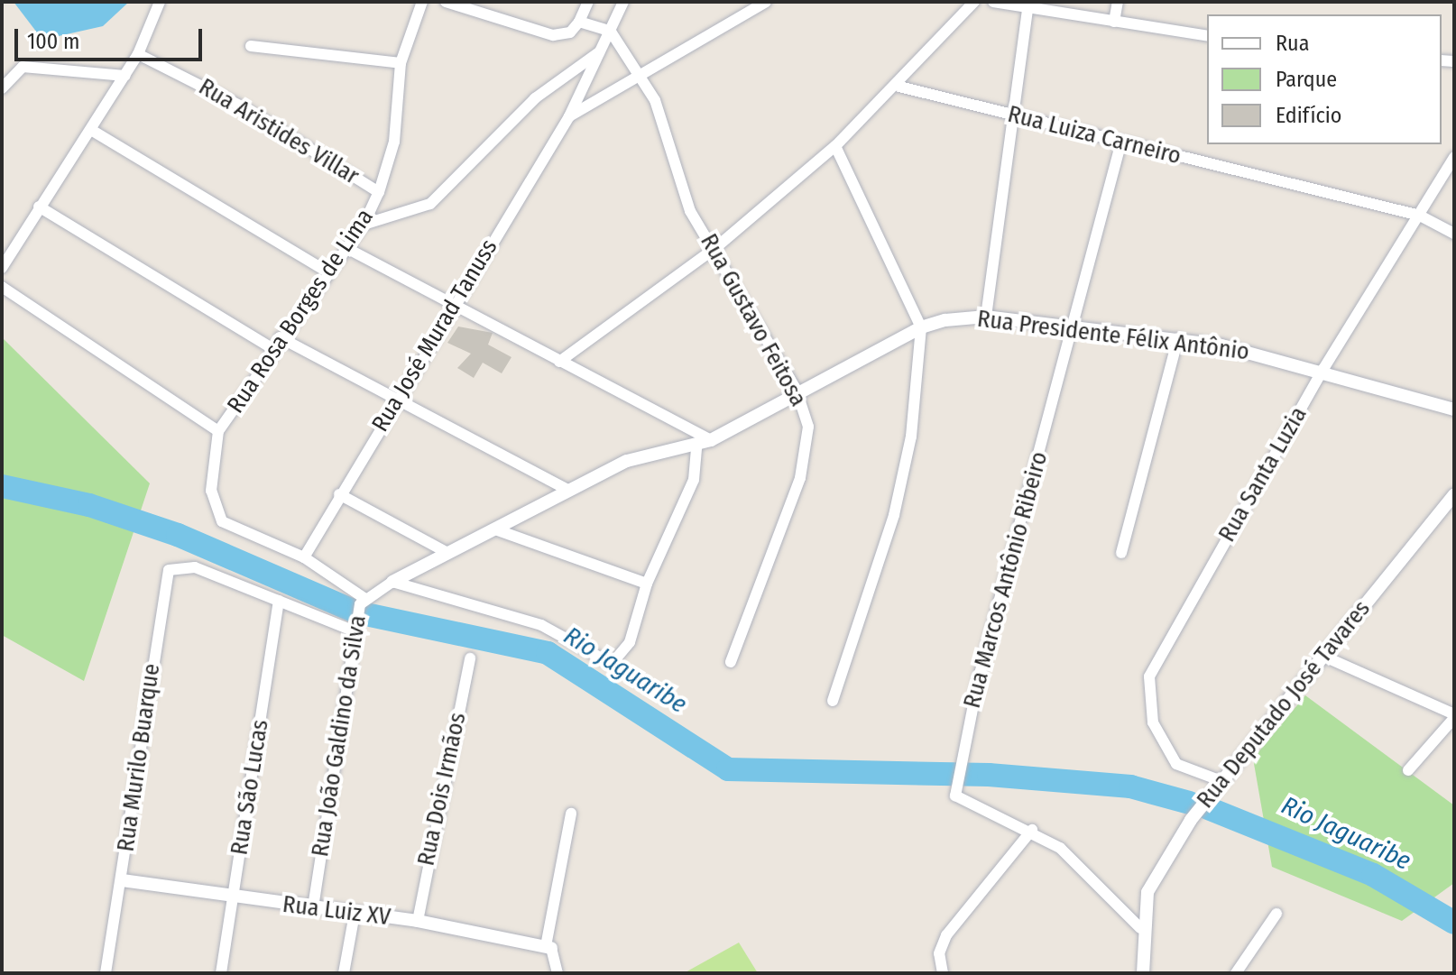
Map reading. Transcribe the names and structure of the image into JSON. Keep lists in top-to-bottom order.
{
  "streets": {
    "street": [
      "Rua Aristides Villar",
      "Rua Luiza Carneiro",
      "Rua Rosa Borges de Lima",
      "Rua Gustavo Feitosa",
      "Rua José Murad Tanuss",
      "Rua Presidente Félix Antônio",
      "Rua Santa Luzia",
      "Rua Marcos Antônio Ribeiro",
      "Rua Deputado José Tavares",
      "Rua João Galdino da Silva",
      "Rua Murilo Buarque",
      "Rua São Lucas",
      "Rua Dois Irmãos",
      "Rua Luiz XV"
    ]
  },
  "crossings": [
    ["Rua Aristides Villar", "Rua Rosa Borges de Lima"],
    ["Rua Luiza Carneiro", "Rua Santa Luzia"],
    ["Rua Luiza Carneiro", "Rua Marcos Antônio Ribeiro"],
    ["Rua Rosa Borges de Lima", "Rua José Murad Tanuss"],
    ["Rua Rosa Borges de Lima", "Rua João Galdino da Silva"],
    ["Rua Gustavo Feitosa", "Rua José Murad Tanuss"],
    ["Rua Gustavo Feitosa", "Rua Presidente Félix Antônio"],
    ["Rua Presidente Félix Antônio", "Rua Santa Luzia"],
    ["Rua Presidente Félix Antônio", "Rua Marcos Antônio Ribeiro"],
    ["Rua Presidente Félix Antônio", "Rua João Galdino da Silva"],
    ["Rua Santa Luzia", "Rua Deputado José Tavares"],
    ["Rua Marcos Antônio Ribeiro", "Rua Deputado José Tavares"],
    ["Rua João Galdino da Silva", "Rua Luiz XV"],
    ["Rua Murilo Buarque", "Rua São Lucas"],
    ["Rua Murilo Buarque", "Rua Luiz XV"],
    ["Rua São Lucas", "Rua Luiz XV"],
    ["Rua Dois Irmãos", "Rua Luiz XV"]
  ],
  "water": ["Rio Jaguaribe"],
  "legend": ["Rua", "Parque", "Edifício"],
  "scale_bar": "100 m"
}
